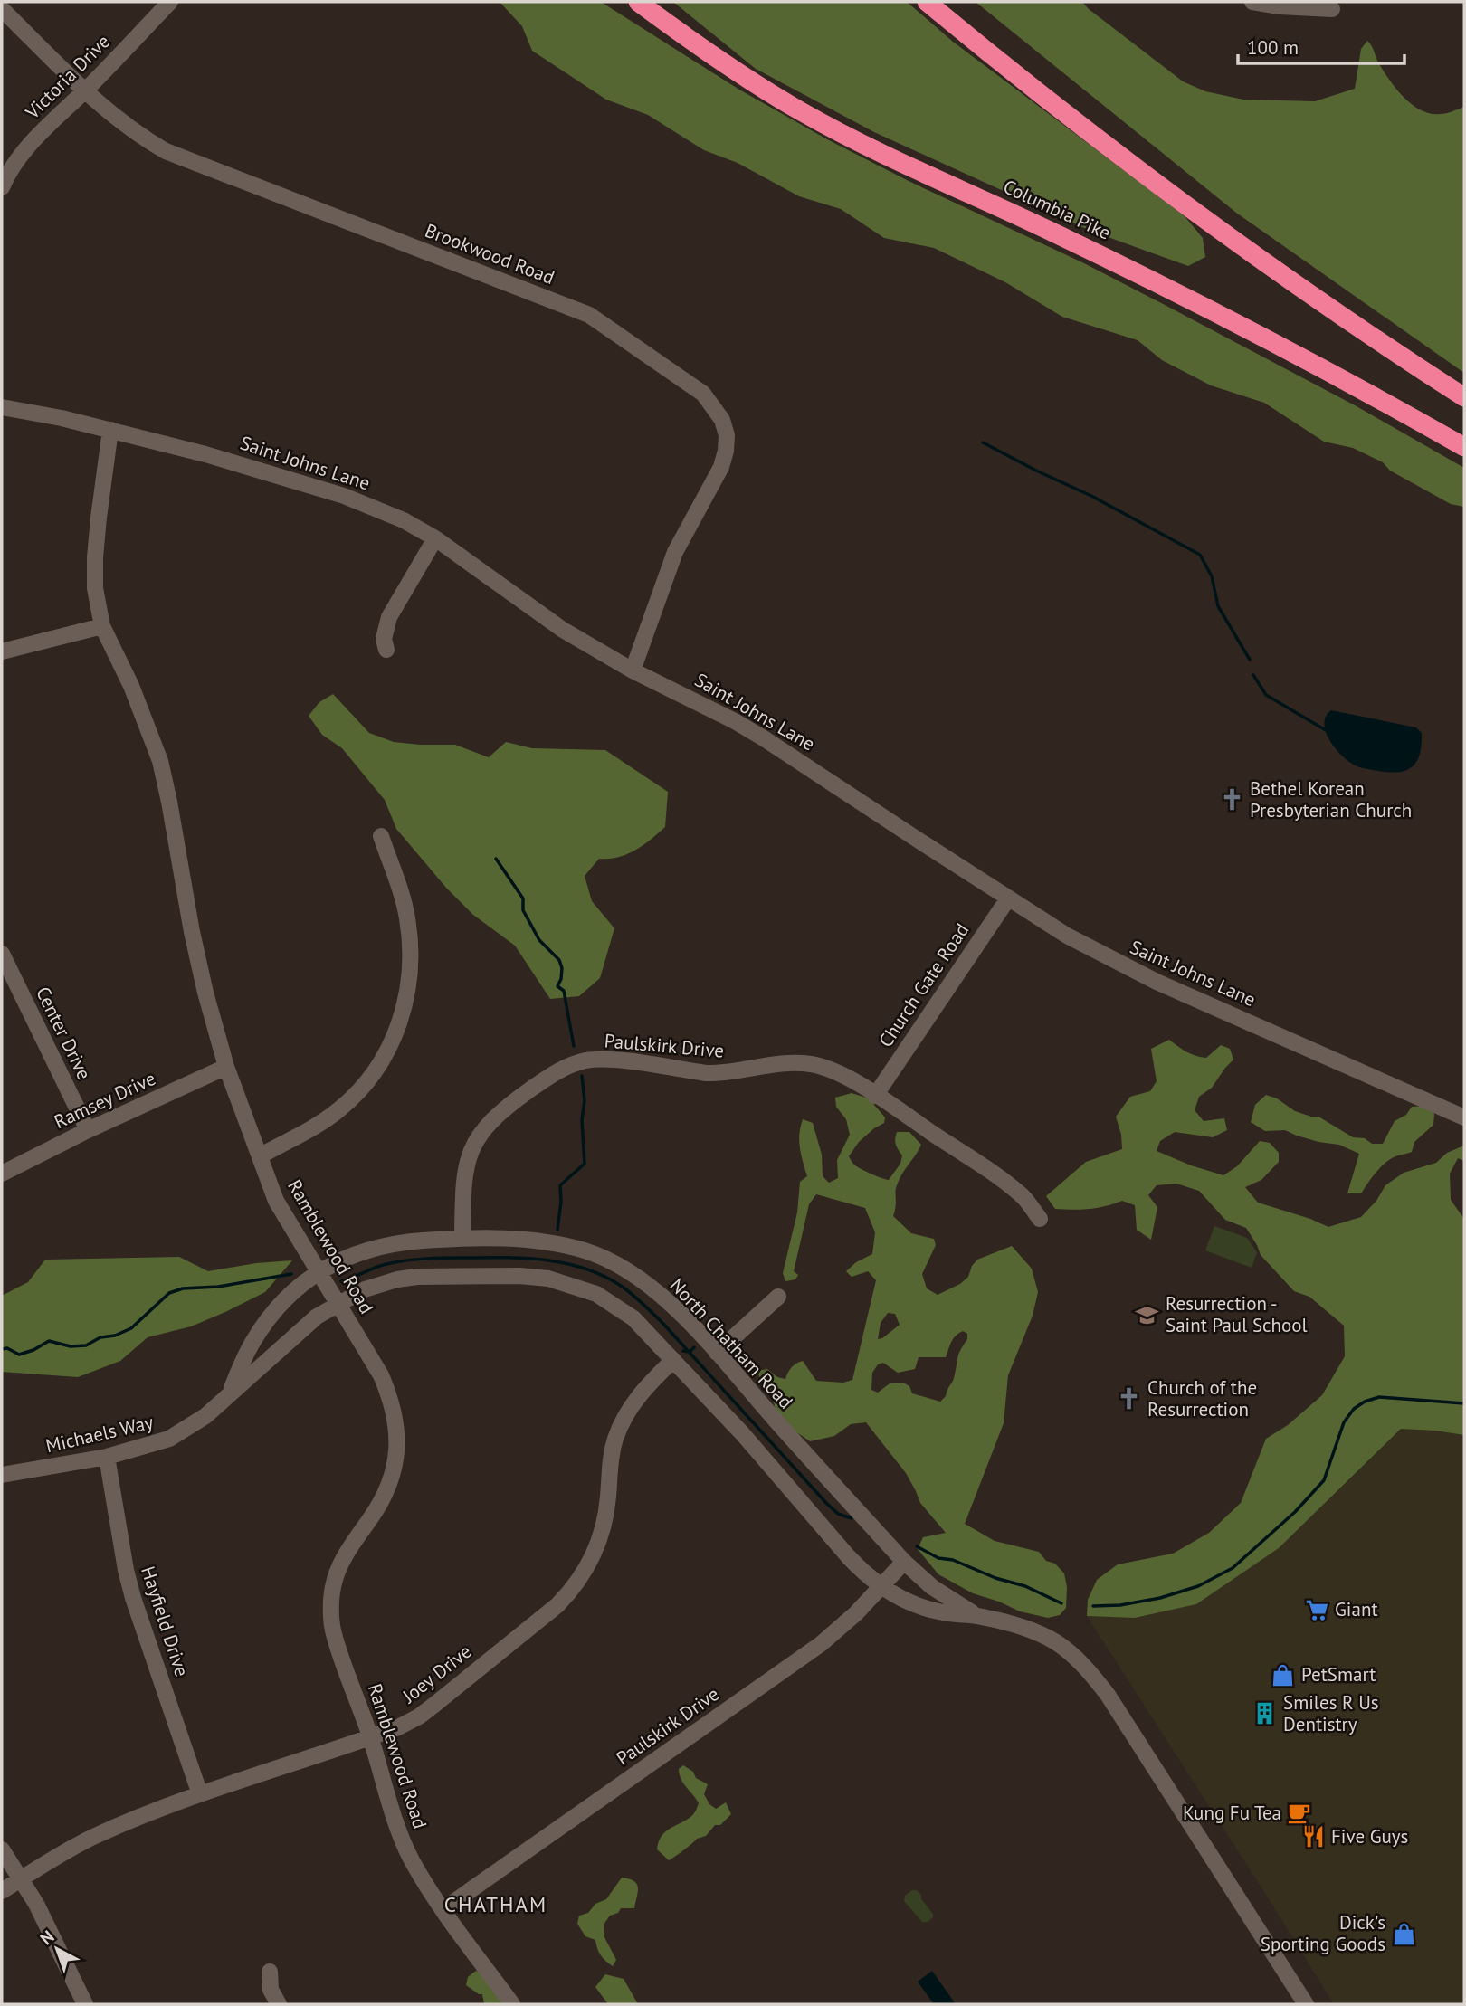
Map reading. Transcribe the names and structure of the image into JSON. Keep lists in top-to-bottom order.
{
  "streets": {
    "highway": ["Columbia Pike"],
    "street": [
      "Victoria Drive",
      "Brookwood Road",
      "Saint Johns Lane",
      "Church Gate Road",
      "Center Drive",
      "Paulskirk Drive",
      "Ramsey Drive",
      "Ramblewood Road",
      "North Chatham Road",
      "Michaels Way",
      "Hayfield Drive",
      "Joey Drive"
    ]
  },
  "crossings": [
    ["Victoria Drive", "Brookwood Road"],
    ["Brookwood Road", "Saint Johns Lane"],
    ["Saint Johns Lane", "Church Gate Road"],
    ["Saint Johns Lane", "Ramblewood Road"],
    ["Church Gate Road", "Paulskirk Drive"],
    ["Center Drive", "Ramsey Drive"],
    ["Paulskirk Drive", "Ramblewood Road"],
    ["Paulskirk Drive", "North Chatham Road"],
    ["Ramsey Drive", "Ramblewood Road"],
    ["Ramblewood Road", "North Chatham Road"],
    ["Ramblewood Road", "Michaels Way"],
    ["Ramblewood Road", "Joey Drive"],
    ["North Chatham Road", "Michaels Way"],
    ["North Chatham Road", "Joey Drive"],
    ["Michaels Way", "Hayfield Drive"],
    ["Hayfield Drive", "Joey Drive"]
  ],
  "districts": ["CHATHAM"],
  "places": {
    "church": ["Bethel Korean Presbyterian Church", "Church of the Resurrection"],
    "school or university": ["Resurrection - Saint Paul School"],
    "supermarket": ["Giant"],
    "shop": ["PetSmart", "Dick's Sporting Goods"],
    "building": ["Smiles R Us Dentistry"],
    "cafe": ["Kung Fu Tea"],
    "restaurant": ["Five Guys"]
  },
  "scale_bar": "100 m",
  "north": "top left"
}
